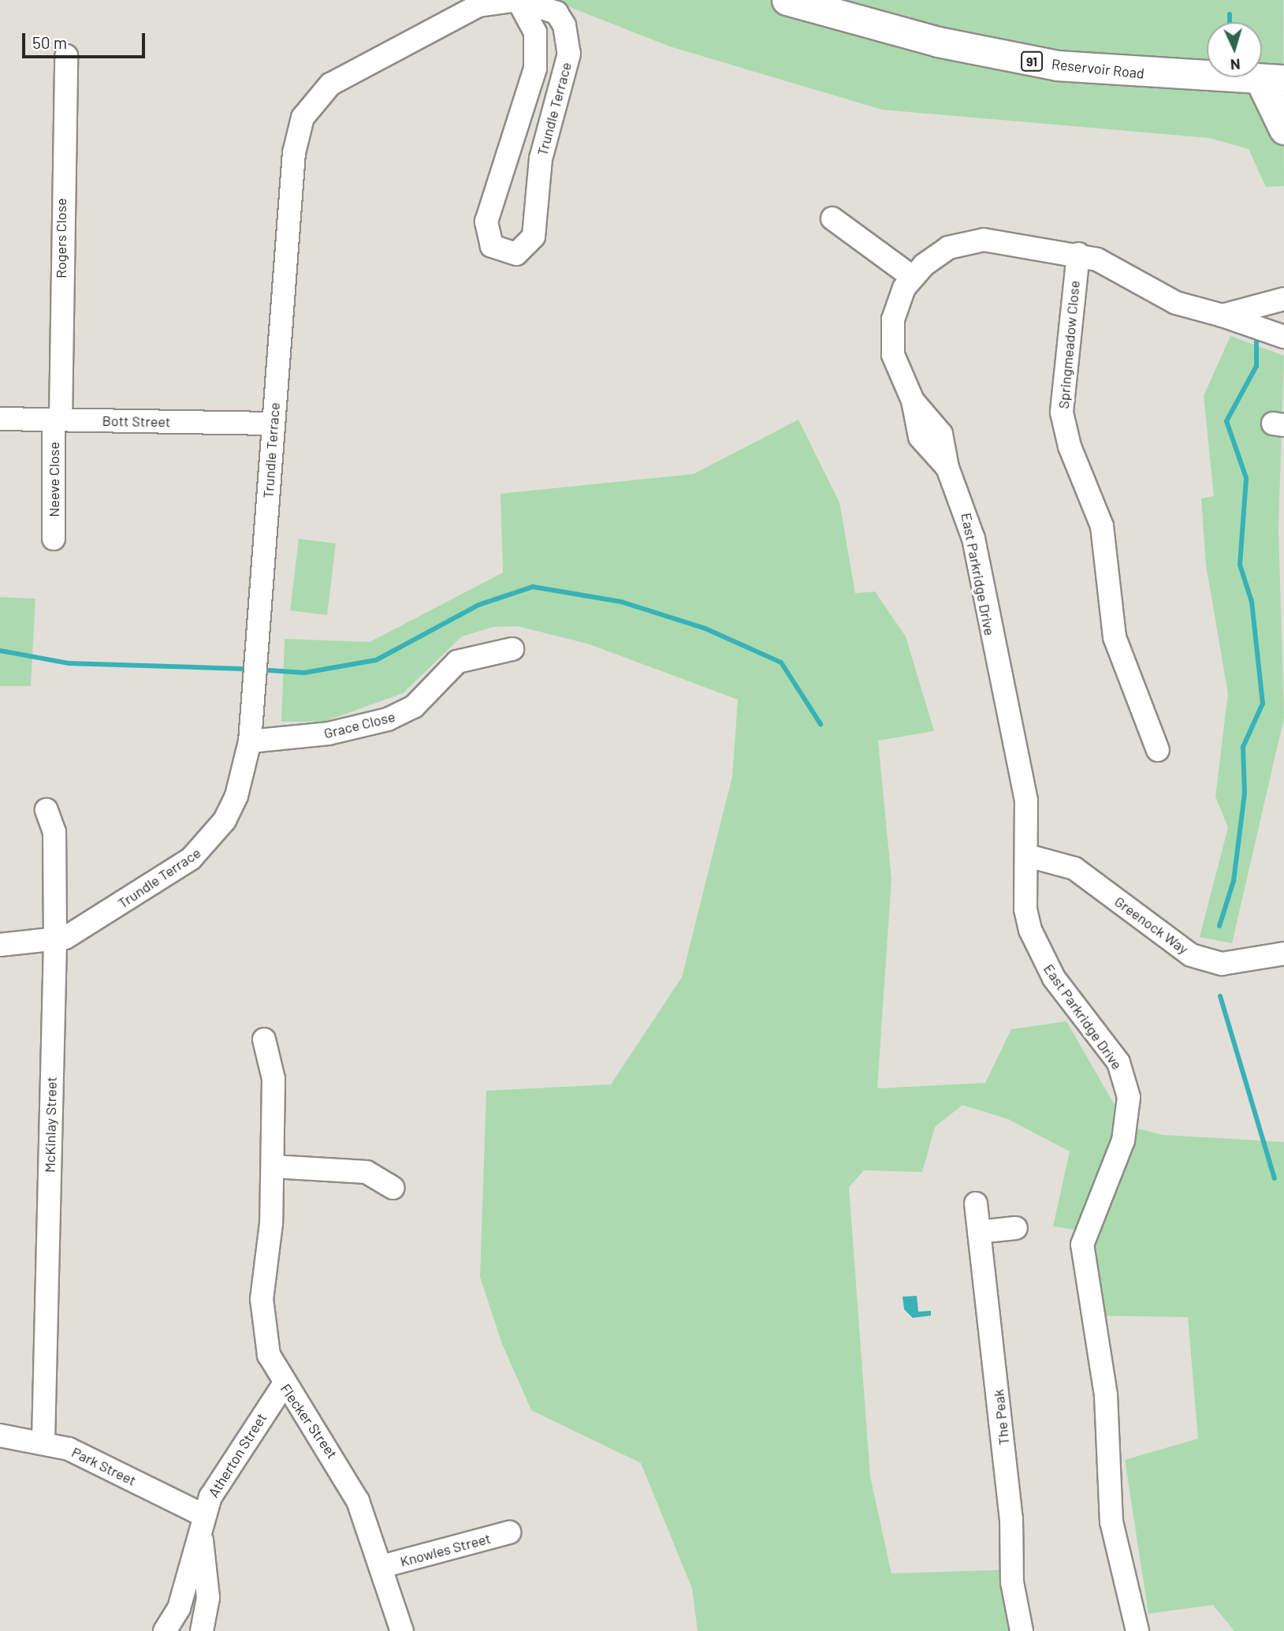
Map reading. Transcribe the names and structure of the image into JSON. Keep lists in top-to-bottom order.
{
  "streets": {
    "main road": ["91", "Reservoir Road"],
    "street": [
      "Trundle Terrace",
      "Rogers Close",
      "Springmeadow Close",
      "Bott Street",
      "Neeve Close",
      "East Parkridge Drive",
      "Grace Close",
      "Greenock Way",
      "McKinlay Street",
      "The Peak",
      "Flecker Street",
      "Atherton Street",
      "Park Street",
      "Knowles Street"
    ]
  },
  "crossings": [
    ["Trundle Terrace", "Bott Street"],
    ["Trundle Terrace", "Grace Close"],
    ["Trundle Terrace", "McKinlay Street"],
    ["Rogers Close", "Bott Street"],
    ["Rogers Close", "Neeve Close"],
    ["Springmeadow Close", "East Parkridge Drive"],
    ["Bott Street", "Neeve Close"],
    ["East Parkridge Drive", "Greenock Way"],
    ["McKinlay Street", "Park Street"],
    ["Flecker Street", "Atherton Street"],
    ["Flecker Street", "Knowles Street"],
    ["Atherton Street", "Park Street"]
  ],
  "scale_bar": "50 m",
  "north": "bottom"
}
